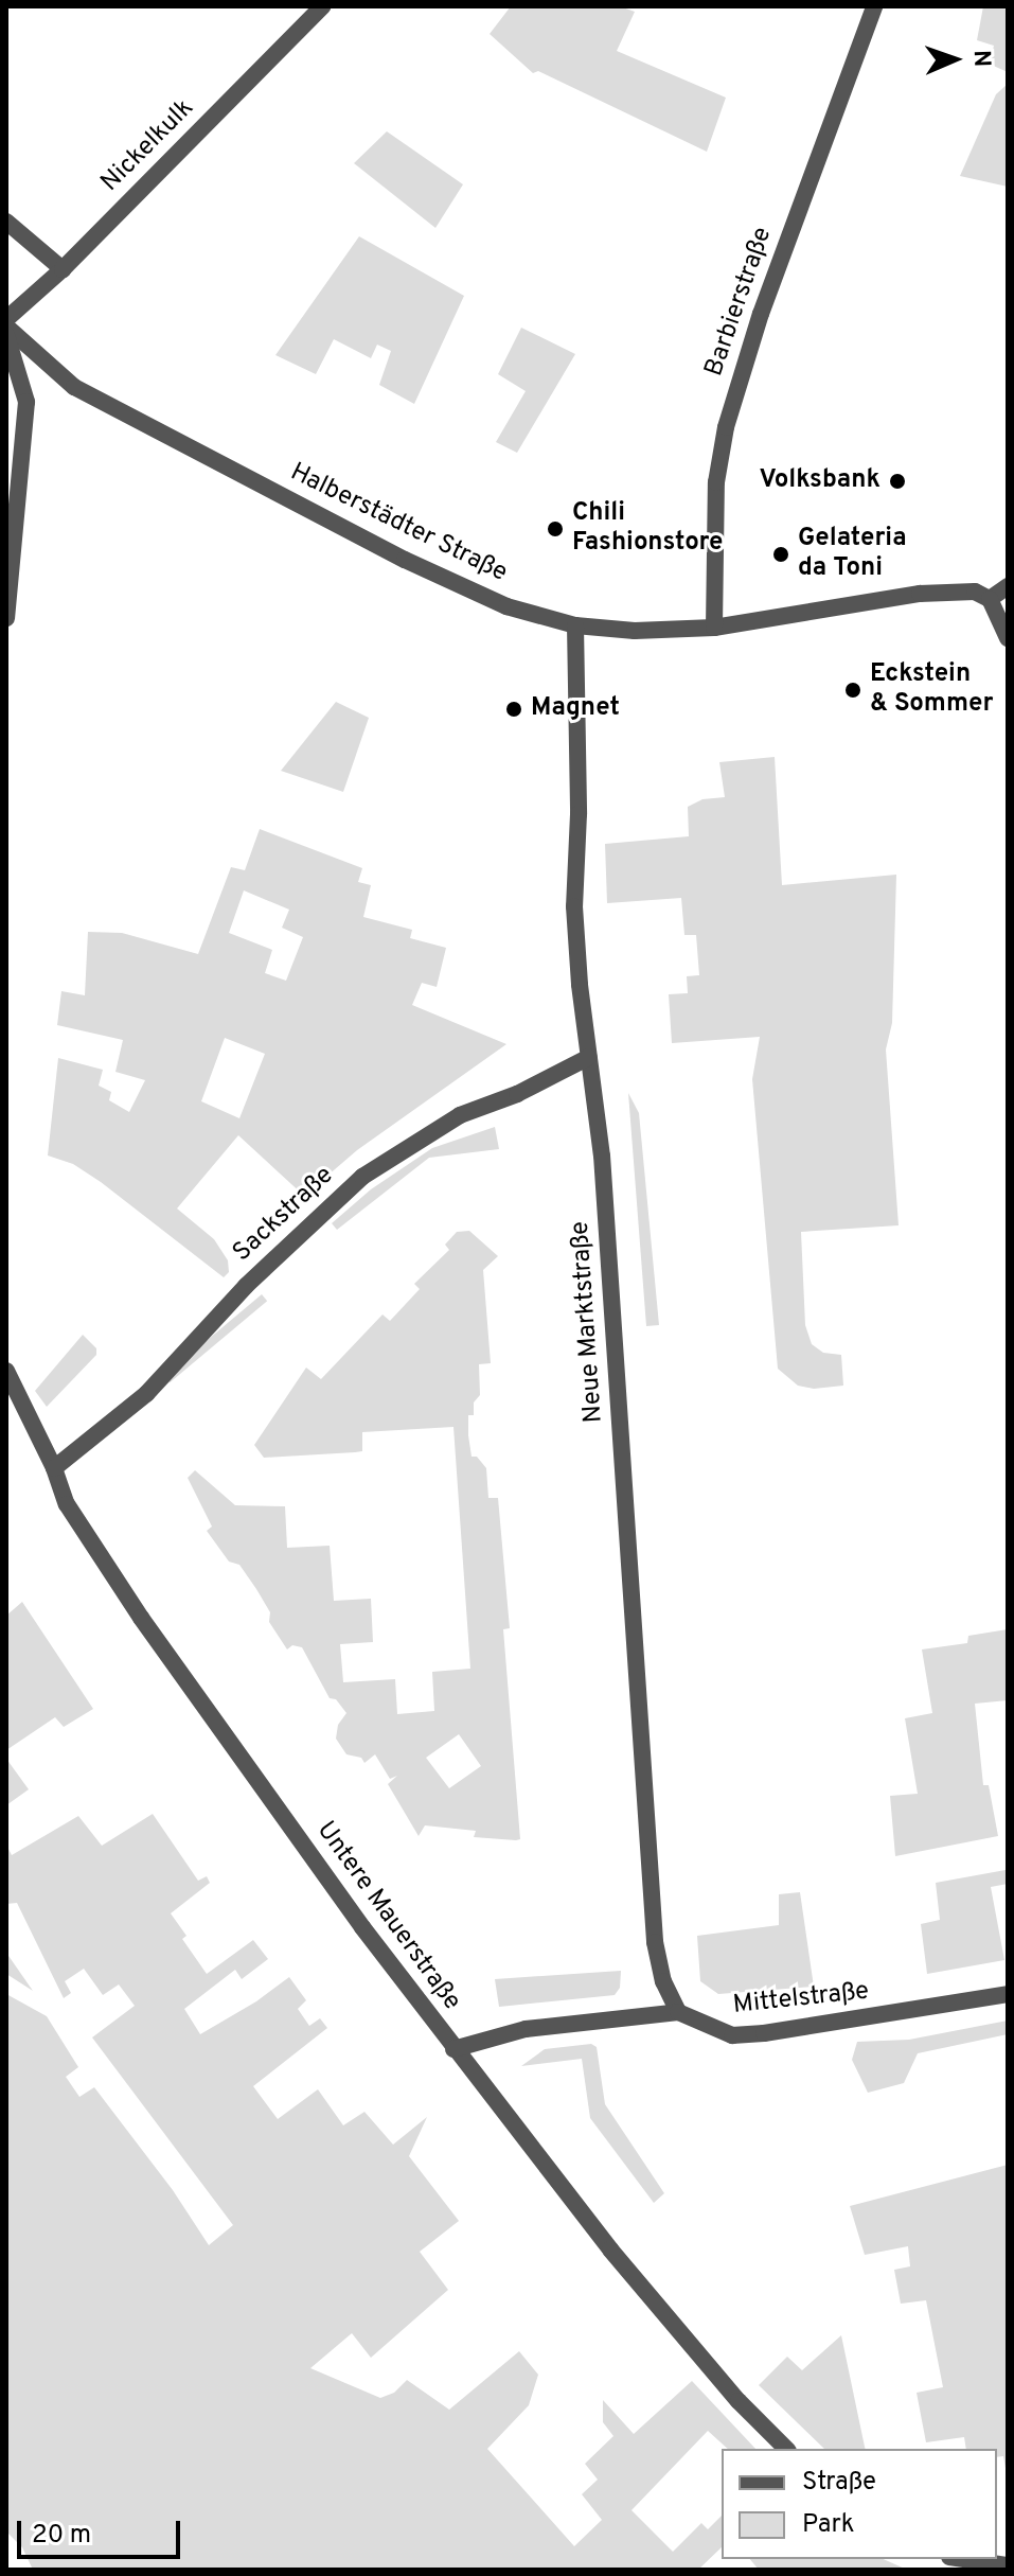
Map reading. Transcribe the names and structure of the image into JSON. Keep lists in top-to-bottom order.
{
  "streets": {
    "street": [
      "Nickelkulk",
      "Barbierstraße",
      "Halberstädter Straße",
      "Sackstraße",
      "Neue Marktstraße",
      "Untere Mauerstraße",
      "Mittelstraße"
    ]
  },
  "crossings": [
    ["Barbierstraße", "Halberstädter Straße"],
    ["Halberstädter Straße", "Neue Marktstraße"],
    ["Sackstraße", "Neue Marktstraße"],
    ["Sackstraße", "Untere Mauerstraße"],
    ["Neue Marktstraße", "Mittelstraße"],
    ["Untere Mauerstraße", "Mittelstraße"]
  ],
  "places": [
    "Volksbank",
    "Chili Fashionstore",
    "Gelateria da Toni",
    "Eckstein & Sommer",
    "Magnet"
  ],
  "legend": ["Straße", "Park"],
  "scale_bar": "20 m",
  "north": "right"
}
